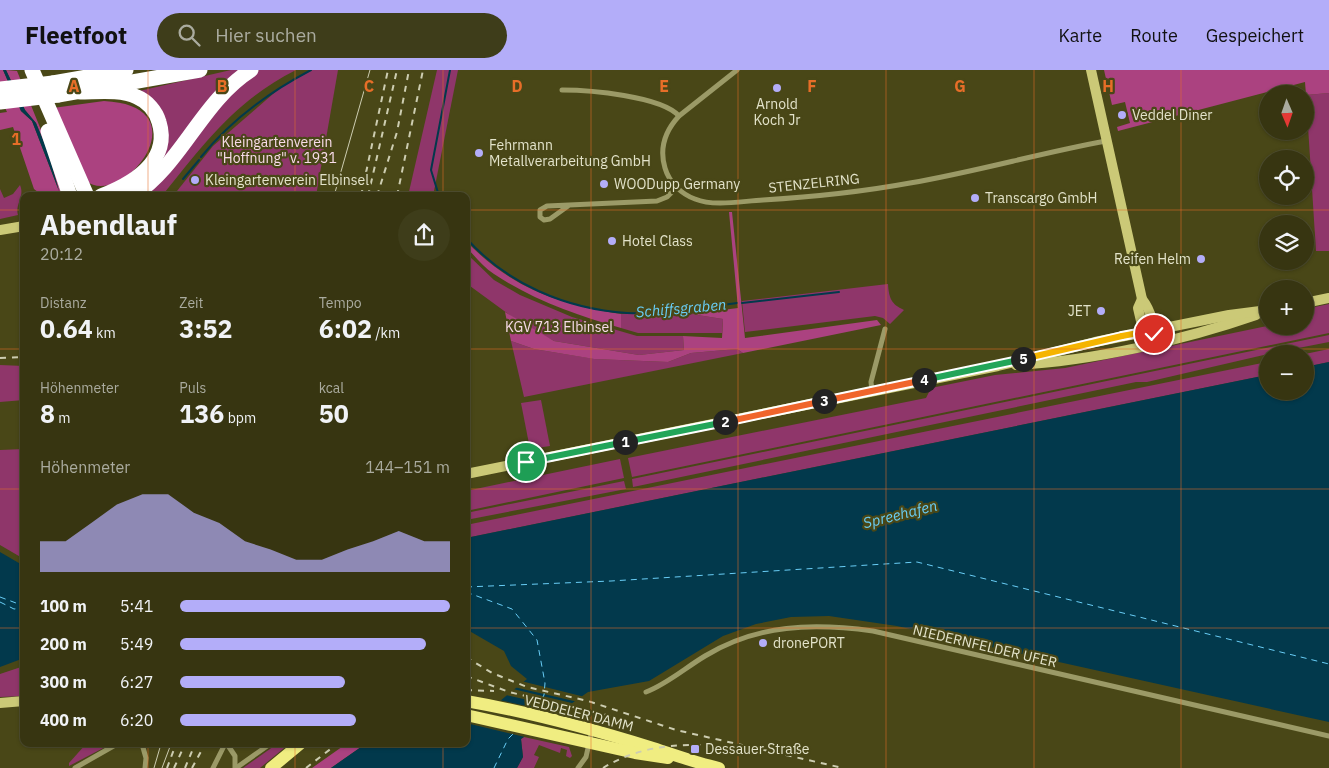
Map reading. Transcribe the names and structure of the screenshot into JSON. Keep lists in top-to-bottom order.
{
  "streets": {
    "main road": ["VEDDELER DAMM"],
    "street": ["STENZELRING", "NIEDERNFELDER UFER"]
  },
  "water": ["Schiffsgraben", "Spreehafen"],
  "parks": ["Kleingartenverein \"Hoffnung\" v. 1931", "KGV 713 Elbinsel"],
  "places": {
    "other": [
      "Arnold Koch Jr",
      "Veddel Diner",
      "Fehrmann Metallverarbeitung GmbH",
      "Kleingartenverein Elbinsel",
      "WOODupp Germany",
      "Transcargo GmbH",
      "Hotel Class",
      "Reifen Helm",
      "JET",
      "dronePORT"
    ],
    "transit": ["Dessauer Straße"]
  },
  "north": "bottom",
  "page": {
    "header": "Fleetfoot",
    "search": "Hier suchen",
    "nav": ["Karte", "Route", "Gespeichert"],
    "map_buttons": ["+", "−"],
    "heading": ["Abendlauf", "20:12"],
    "stats": [
      ["Distanz", "0.64 km"],
      ["Zeit", "3:52"],
      ["Tempo", "6:02 /km"],
      ["Höhenmeter", "8 m"],
      ["Puls", "136 bpm"],
      ["kcal", "50"]
    ],
    "pins": [
      "5",
      "4",
      "3",
      "2",
      "1"
    ],
    "chart": ["Höhenmeter", "144–151 m"],
    "list": [
      {
        "name": "100 m",
        "note": "5:41"
      },
      {
        "name": "200 m",
        "note": "5:49"
      },
      {
        "name": "300 m",
        "note": "6:27"
      },
      {
        "name": "400 m",
        "note": "6:20"
      }
    ]
  },
  "grid": {
    "columns": [
      "A",
      "B",
      "C",
      "D",
      "E",
      "F",
      "G",
      "H"
    ],
    "rows": ["1"]
  }
}
